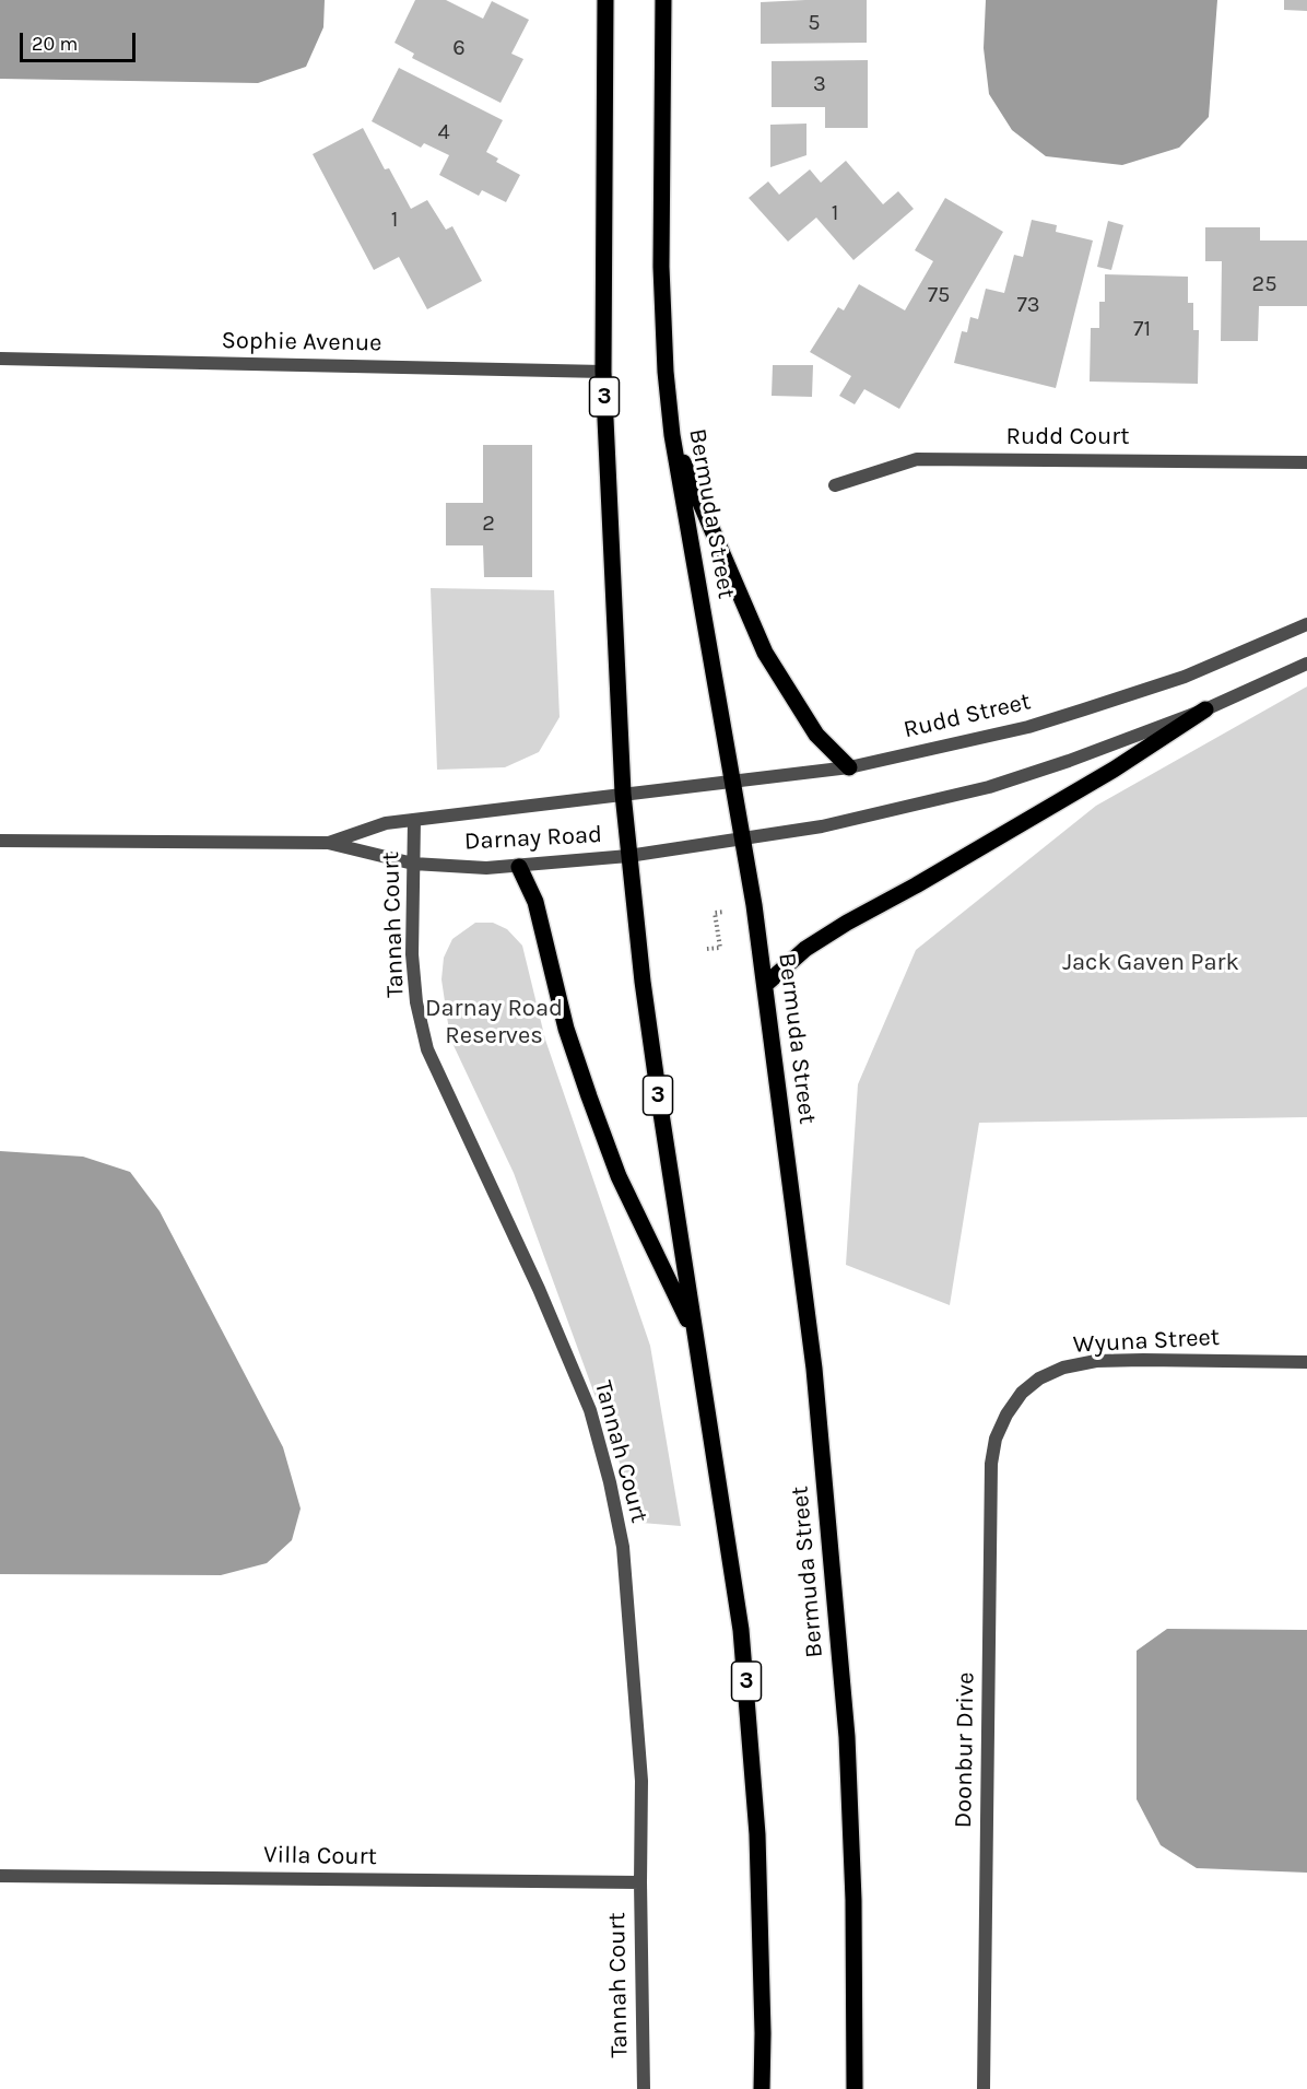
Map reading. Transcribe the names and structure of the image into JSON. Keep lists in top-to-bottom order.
{
  "streets": {
    "main road": ["3", "Bermuda Street"],
    "street": [
      "Sophie Avenue",
      "Rudd Court",
      "Rudd Street",
      "Darnay Road",
      "Tannah Court",
      "Wyuna Street",
      "Doonbur Drive",
      "Villa Court"
    ]
  },
  "crossings": [
    ["Sophie Avenue", "3"],
    ["3", "Rudd Street"],
    ["3", "Darnay Road"],
    ["Bermuda Street", "Rudd Street"],
    ["Bermuda Street", "Darnay Road"],
    ["Rudd Street", "Darnay Road"],
    ["Darnay Road", "Tannah Court"],
    ["Tannah Court", "Villa Court"],
    ["Wyuna Street", "Doonbur Drive"]
  ],
  "parks": ["Jack Gaven Park", "Darnay Road Reserves"],
  "house_numbers": [
    "5",
    "6",
    "3",
    "4",
    "1",
    "1",
    "25",
    "75",
    "73",
    "71",
    "2"
  ],
  "scale_bar": "20 m"
}
